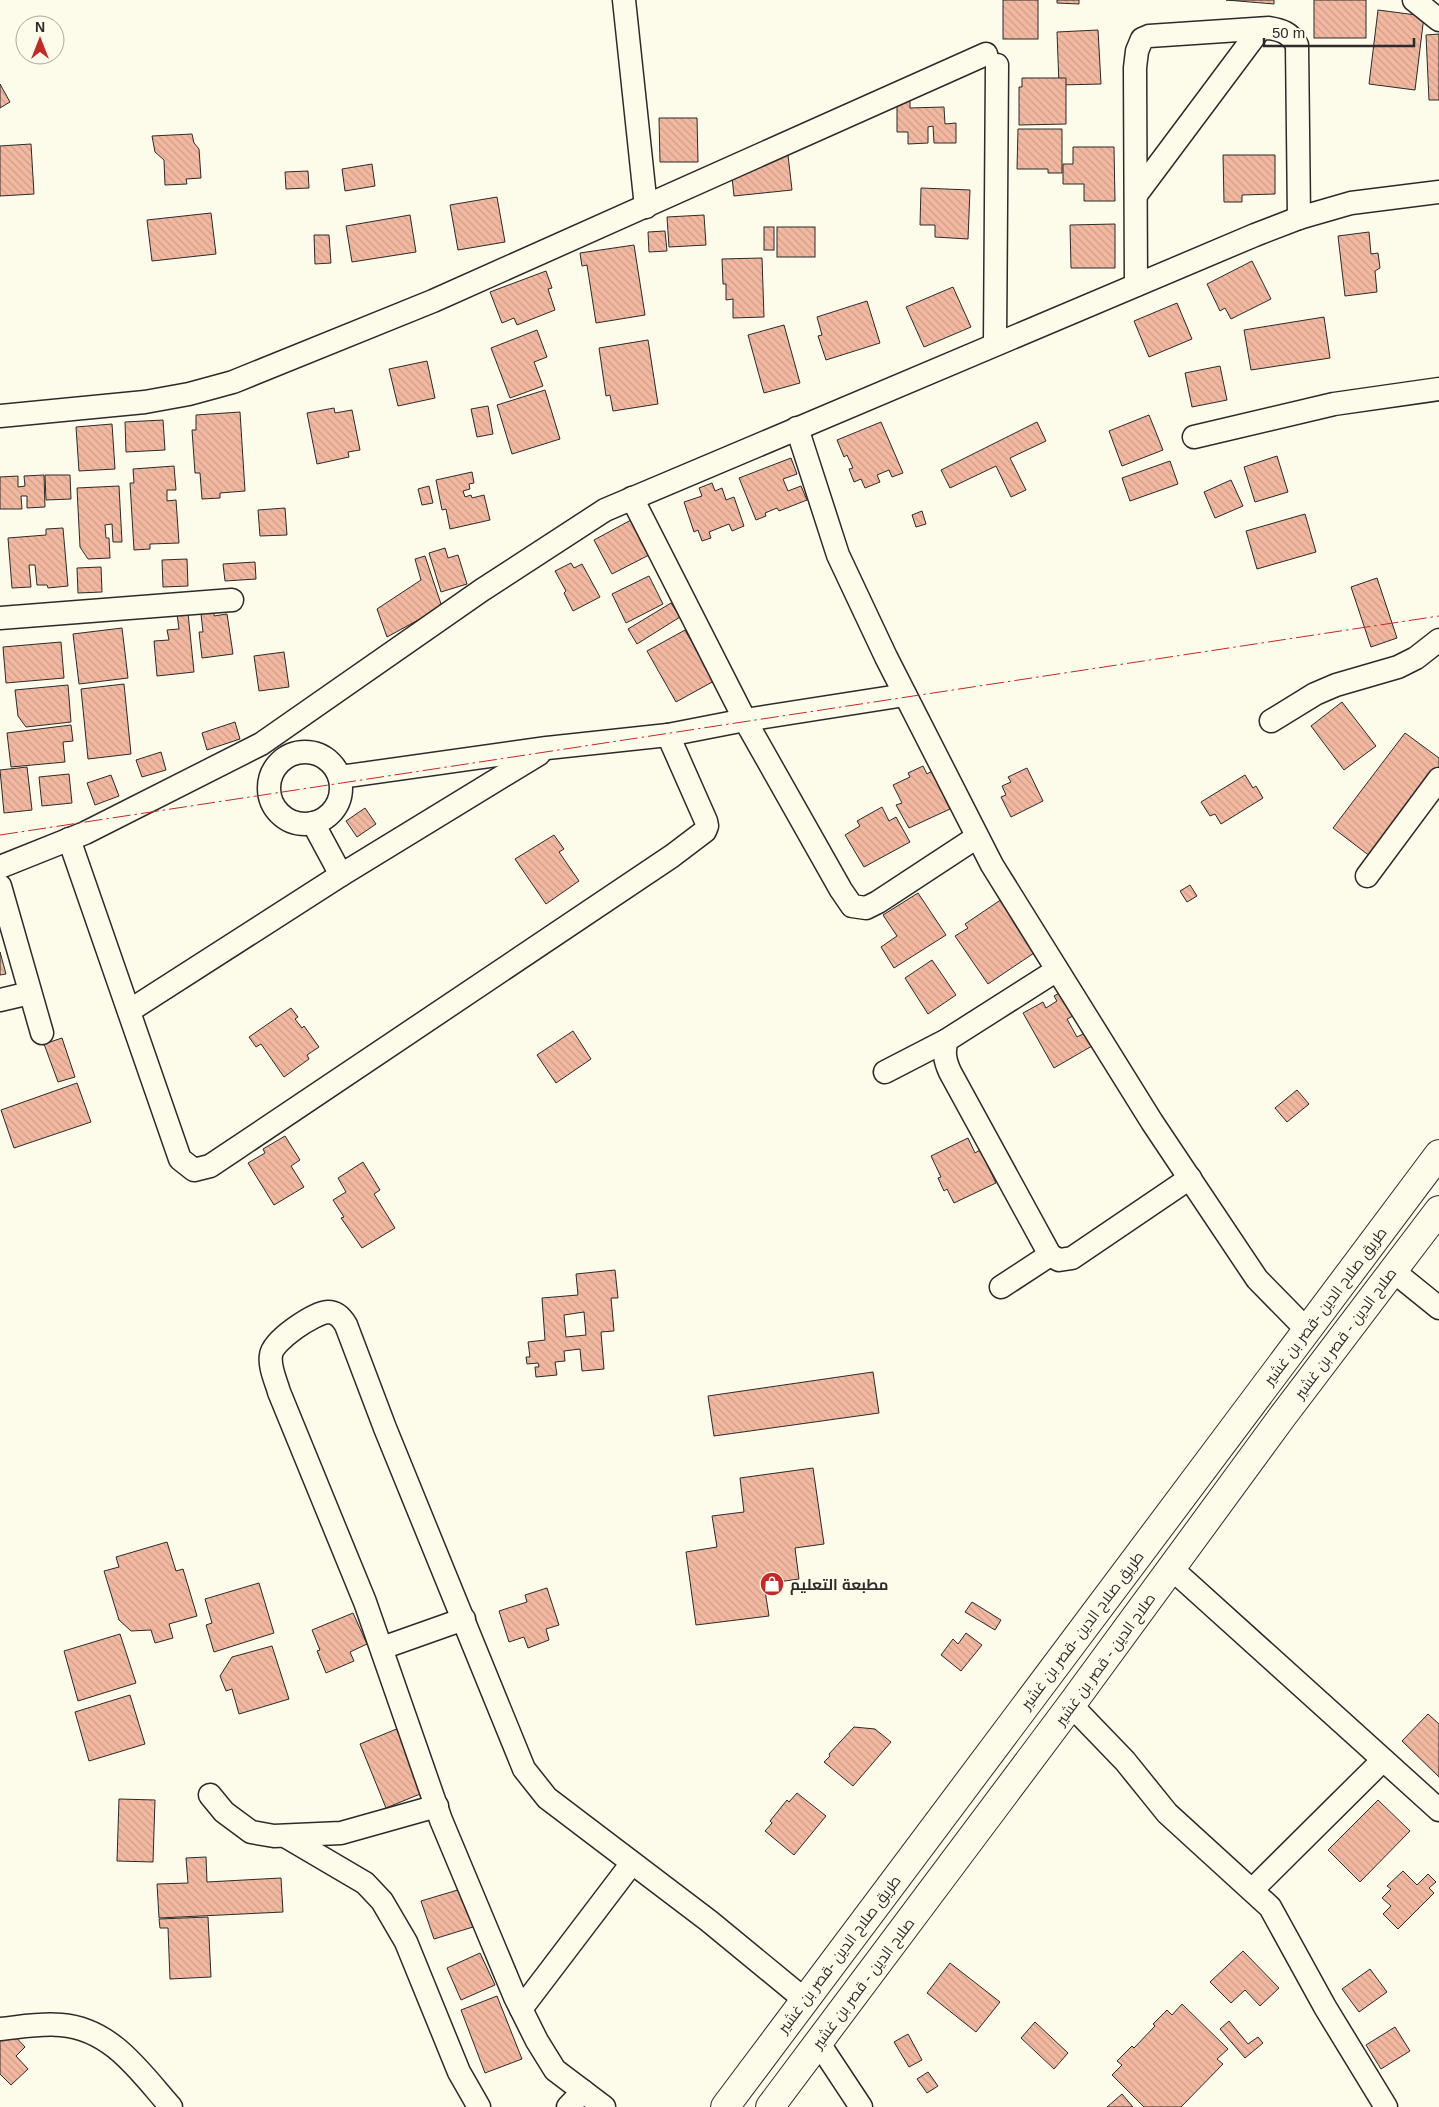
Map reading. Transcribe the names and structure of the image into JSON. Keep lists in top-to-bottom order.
{
  "streets": {
    "highway": ["طريق صلاح الدين -قصر بن غشير", "صلاح الدين - قصر بن غشير"]
  },
  "places": {
    "shop": ["مطبعة التعليم"]
  },
  "scale_bar": "50 m",
  "north": "top"
}
